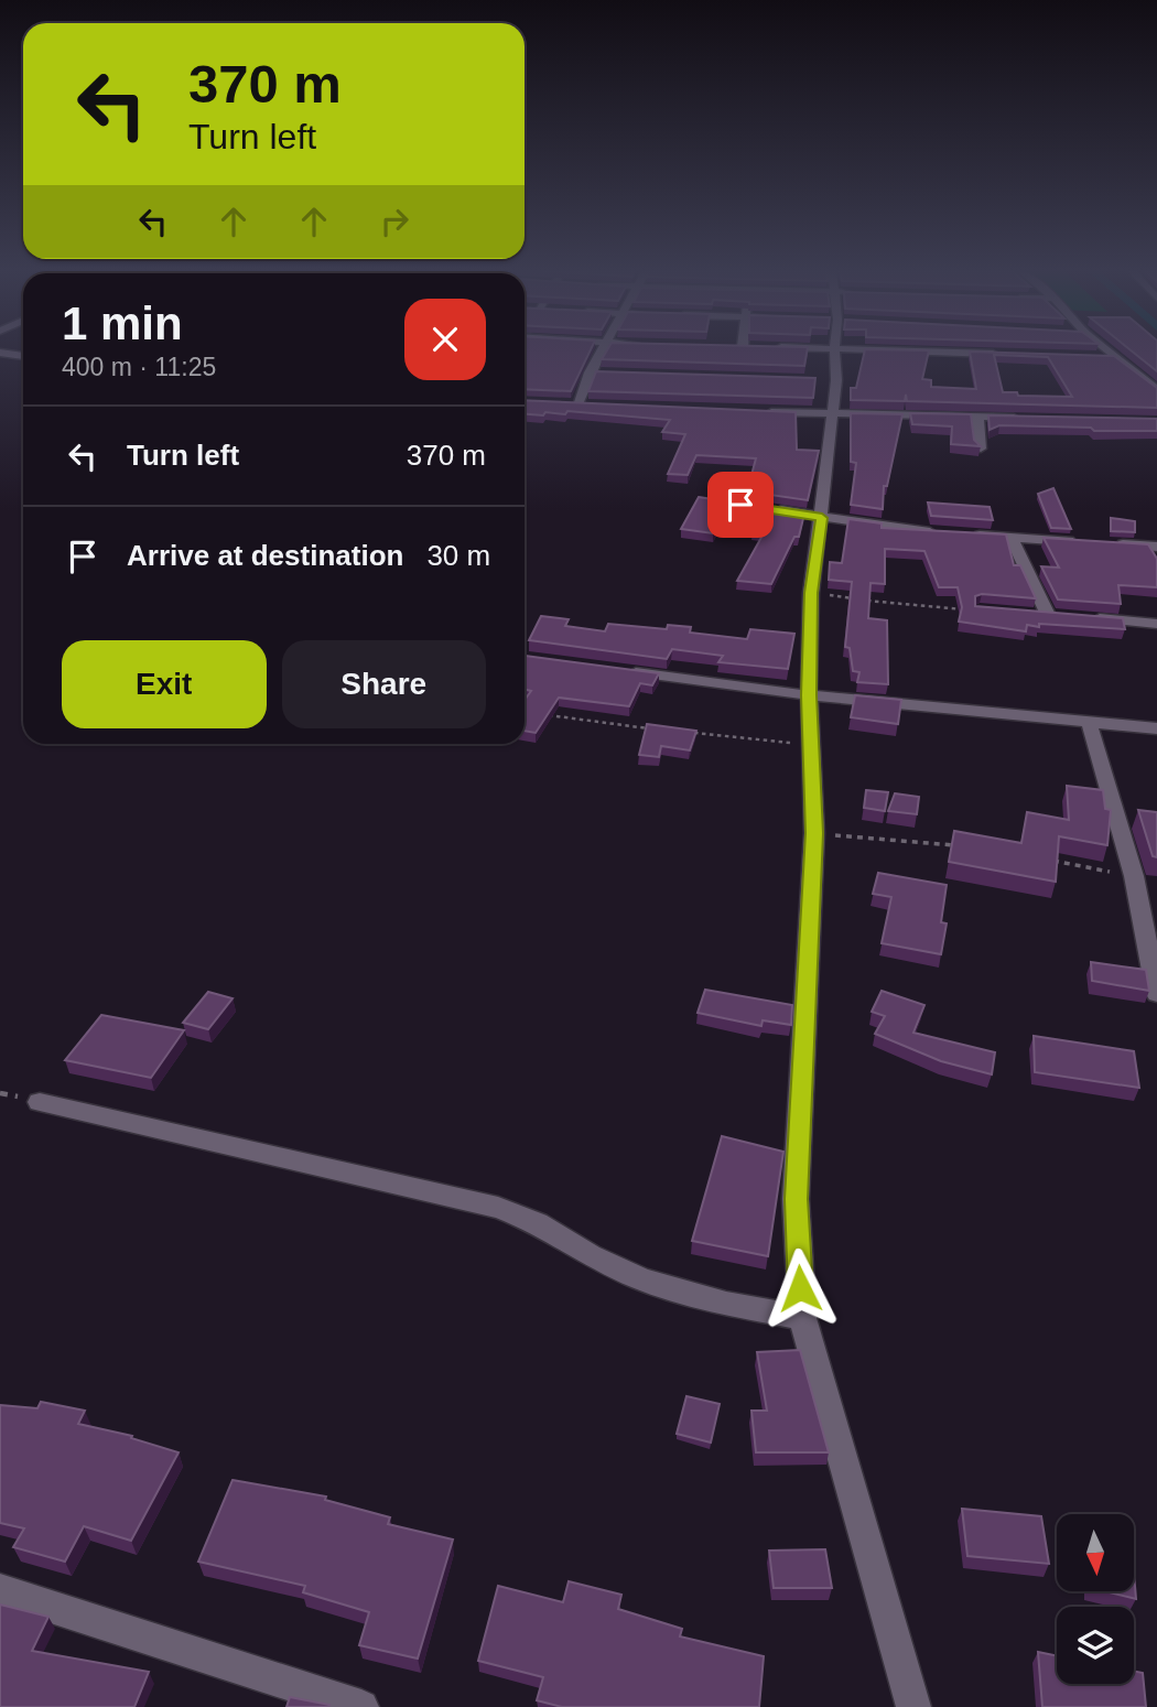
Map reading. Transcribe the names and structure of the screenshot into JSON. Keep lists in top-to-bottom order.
{
  "north": "bottom",
  "page": {
    "turn": ["370 m", "Turn left"],
    "heading": ["1 min", "400 m · 11:25"],
    "list": [
      {
        "name": "Turn left",
        "value": "370 m"
      },
      {
        "name": "Arrive at destination",
        "value": "30 m"
      }
    ],
    "buttons": ["Exit", "Share"]
  }
}
